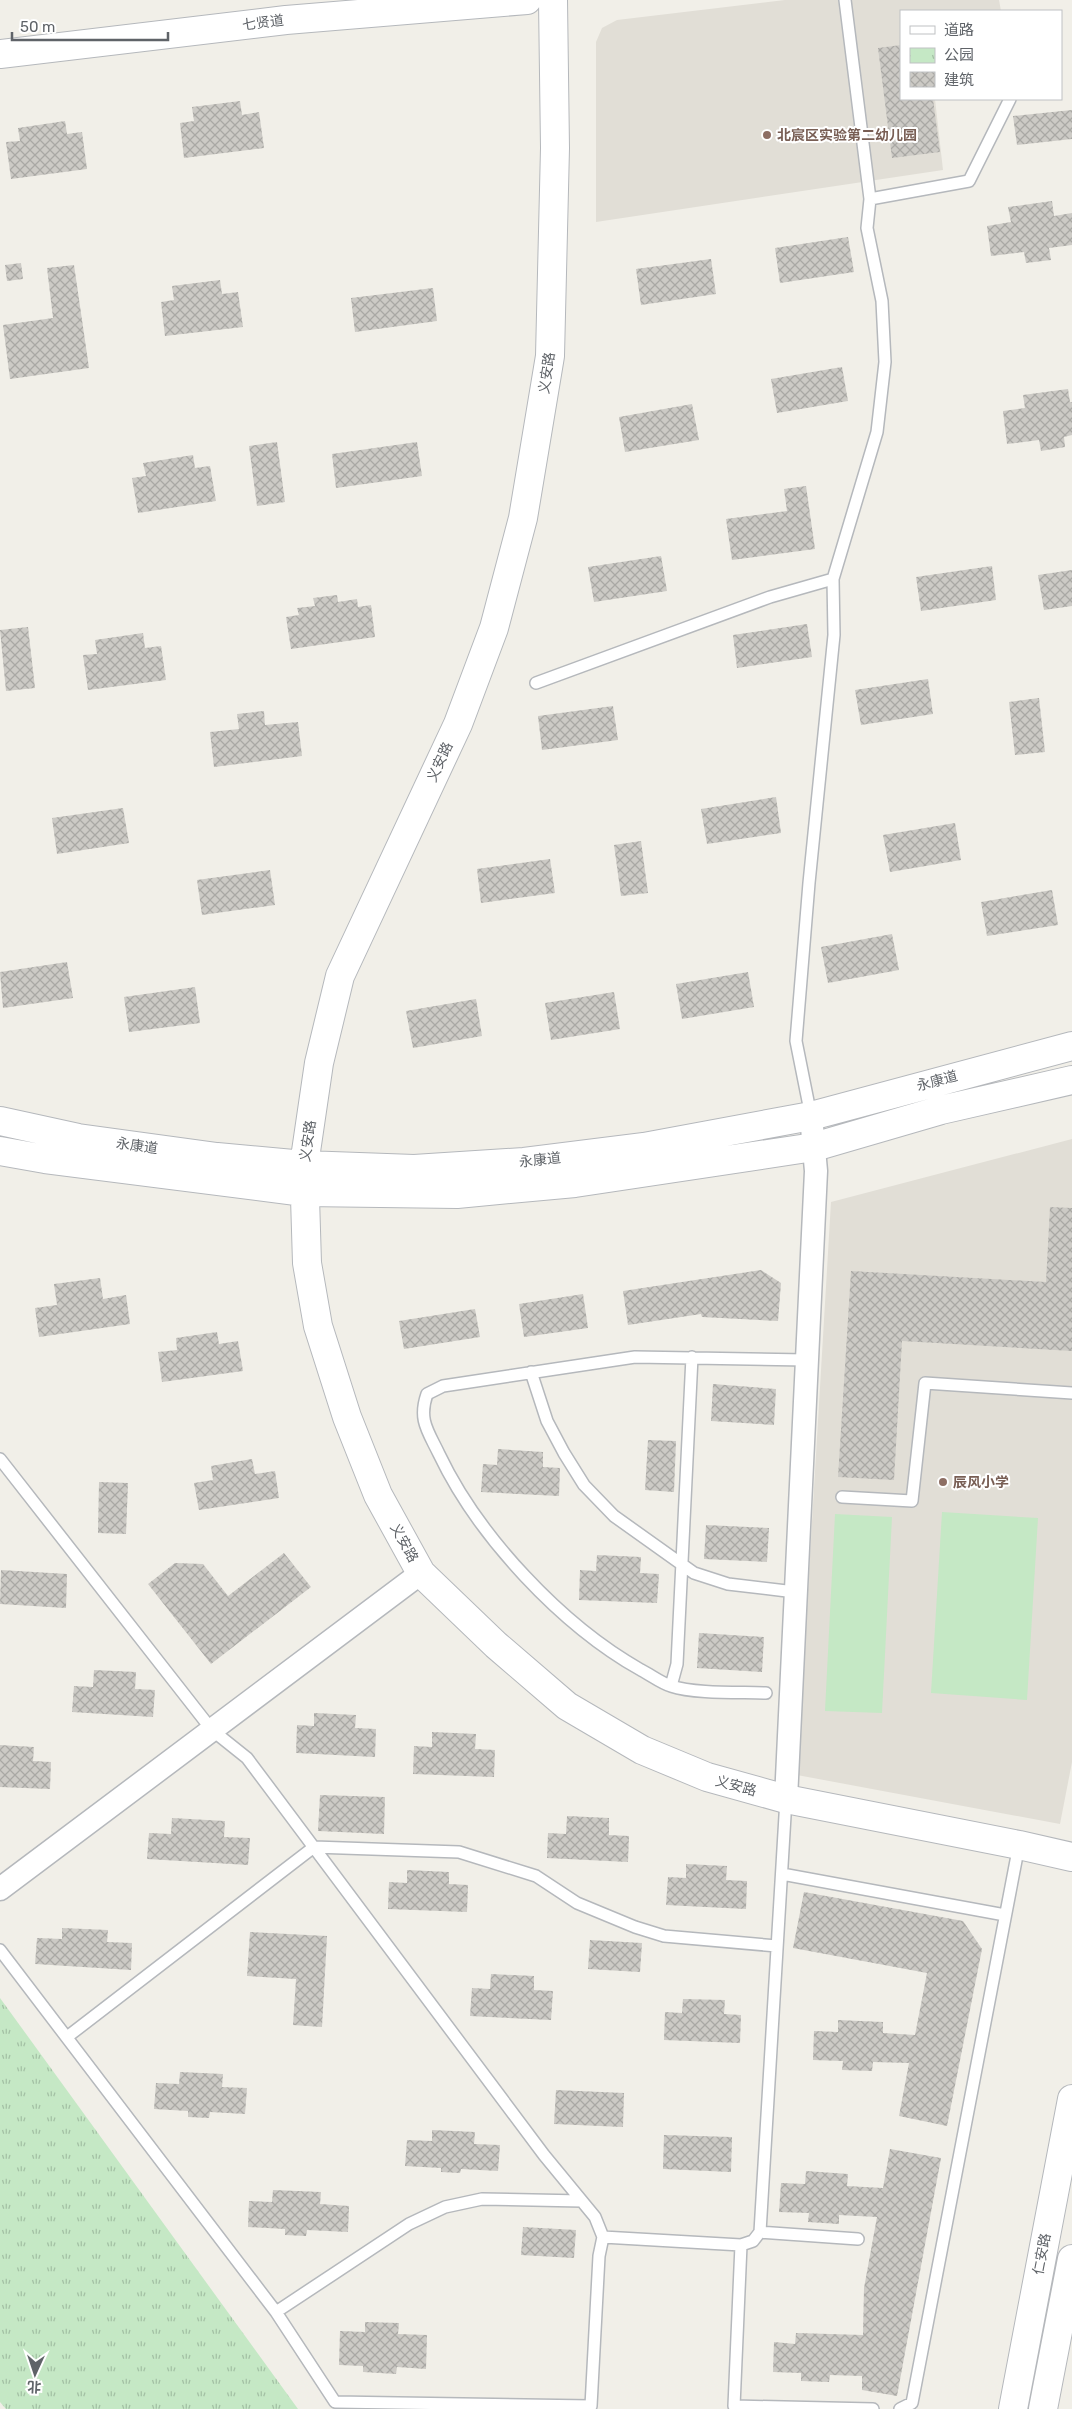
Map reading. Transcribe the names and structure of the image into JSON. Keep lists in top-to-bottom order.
{
  "streets": {
    "street": [
      "七贤道",
      "义安路",
      "永康道",
      "仁安路"
    ]
  },
  "crossings": [
    ["义安路", "永康道"]
  ],
  "places": ["北宸区实验第二幼儿园", "辰风小学"],
  "legend": ["道路", "公园", "建筑"],
  "scale_bar": "50 m",
  "north": "bottom"
}
